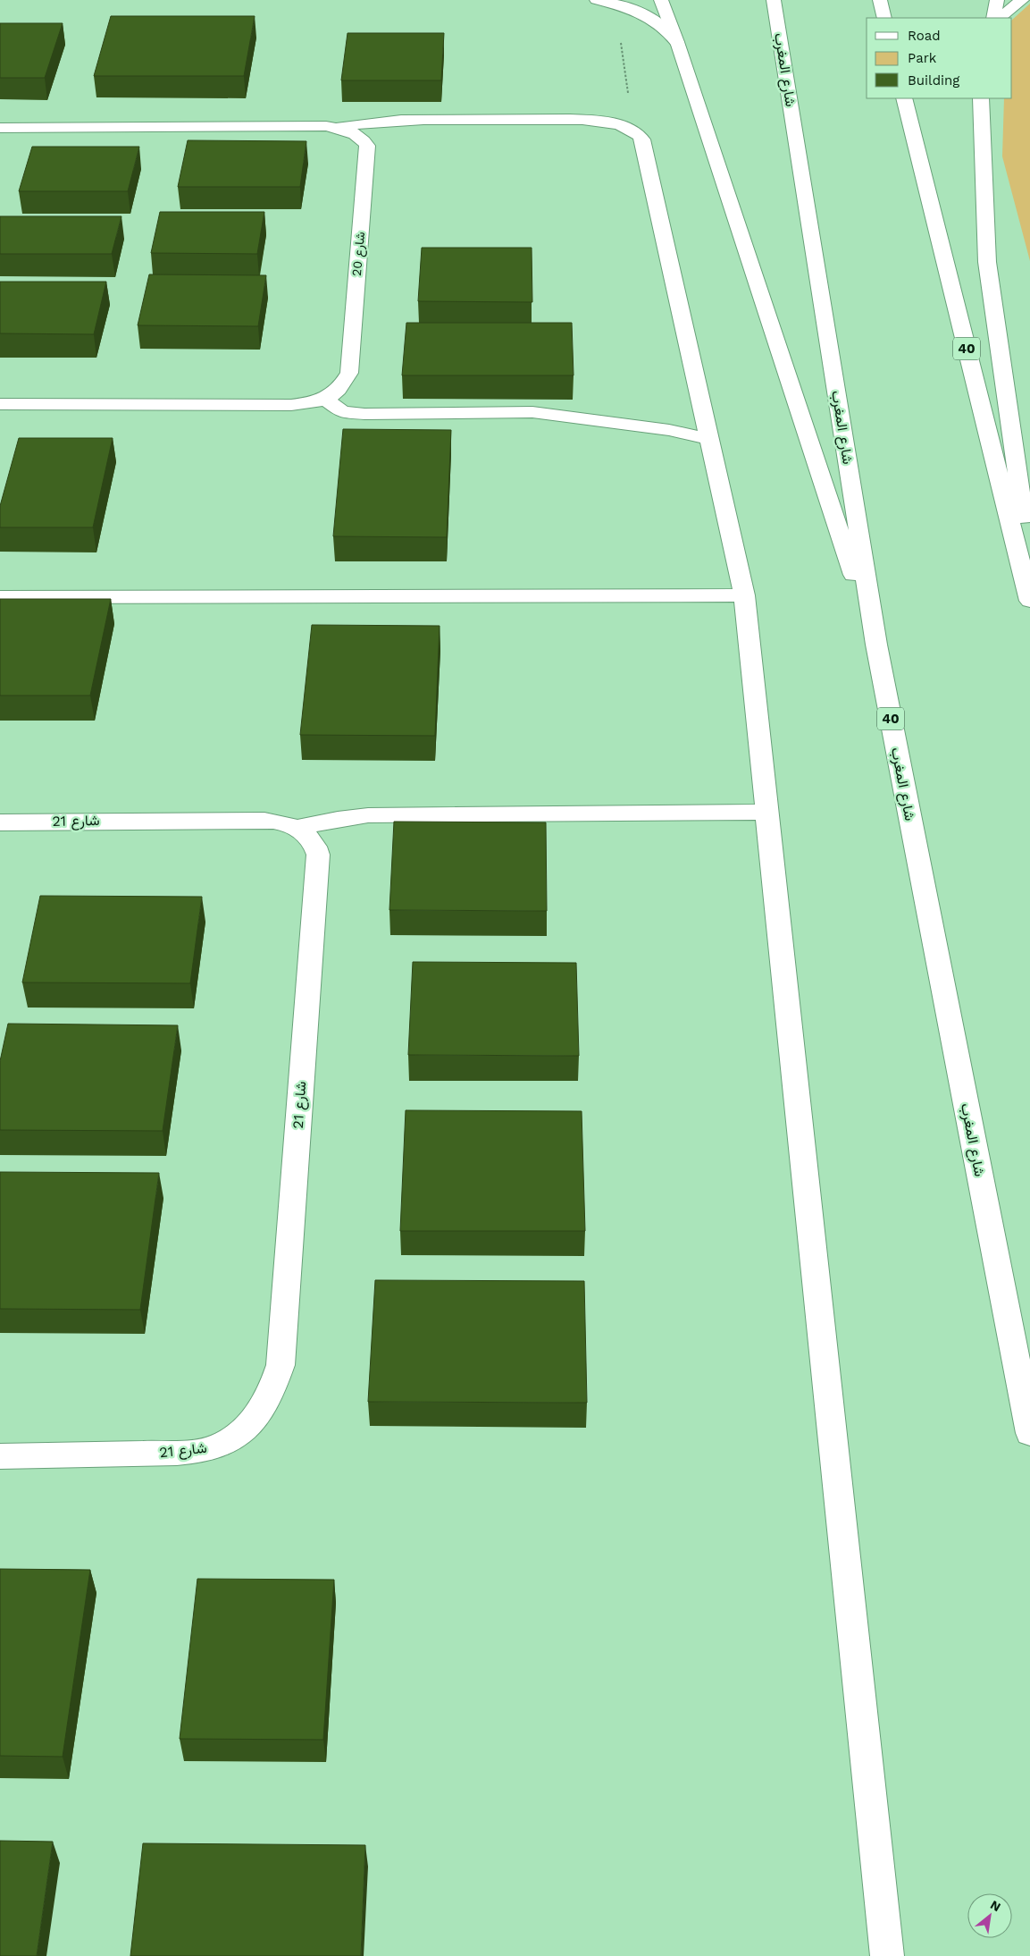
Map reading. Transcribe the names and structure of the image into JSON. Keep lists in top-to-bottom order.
{
  "streets": {
    "main road": [
      "شارع المغرب",
      "شارع 20",
      "40",
      "شارع 21"
    ]
  },
  "legend": ["Road", "Park", "Building"],
  "north": "top right"
}
